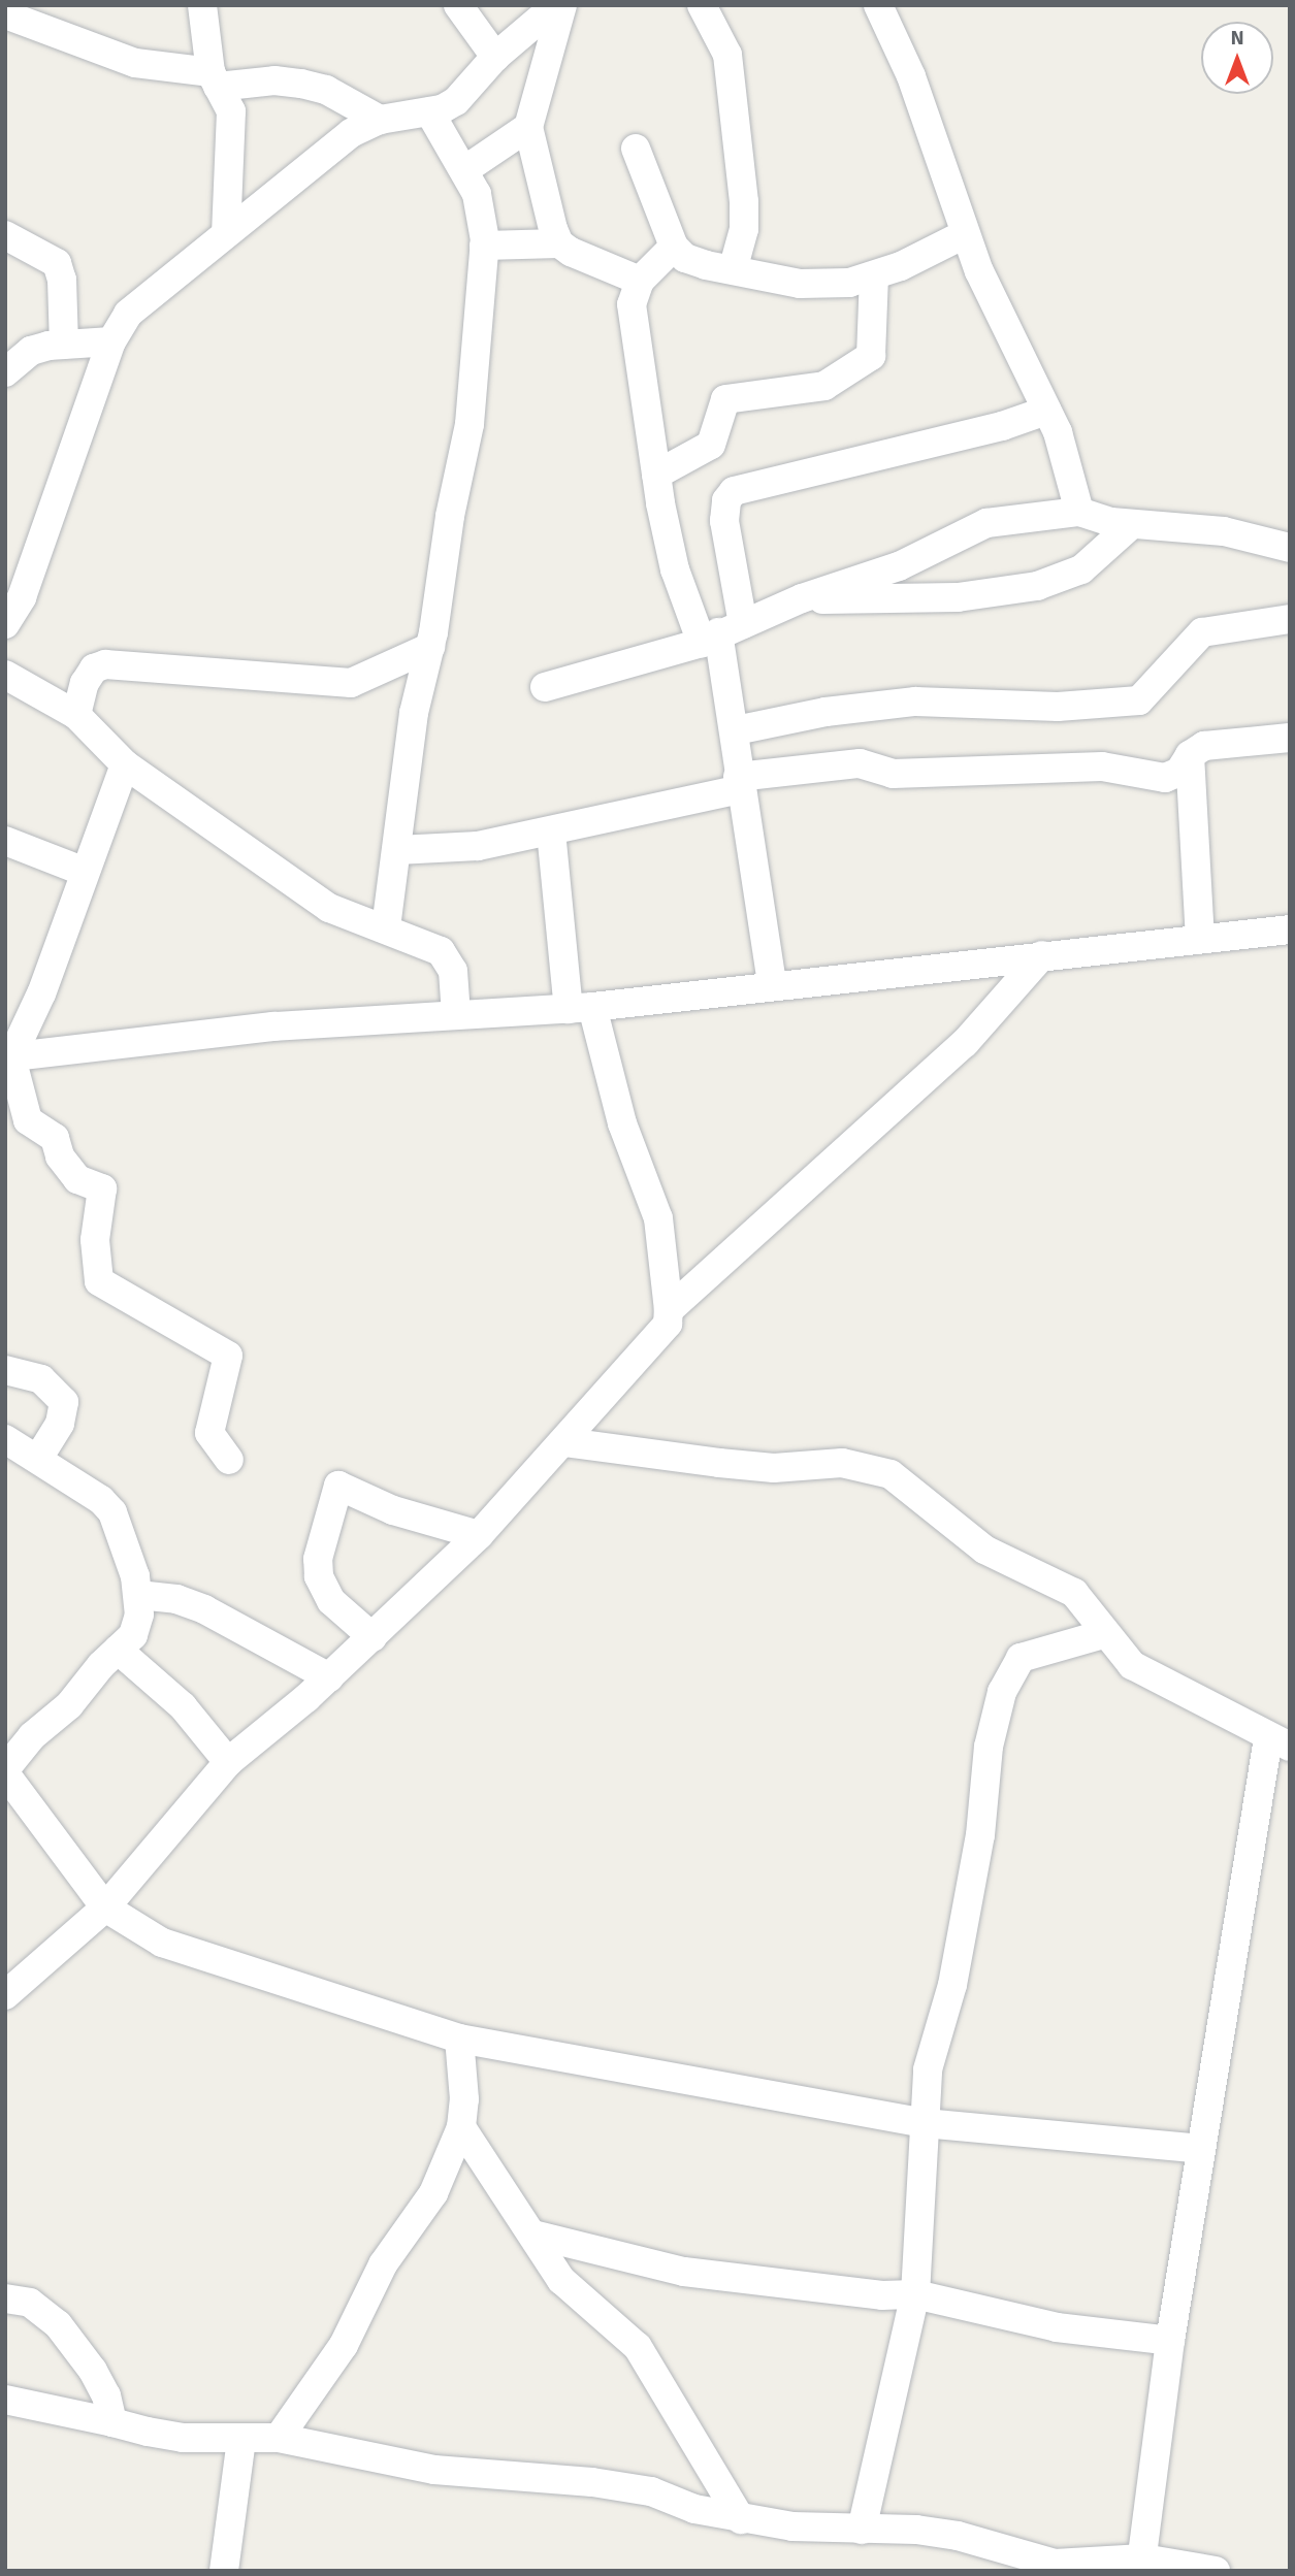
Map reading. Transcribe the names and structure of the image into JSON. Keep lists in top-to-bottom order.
{
  "north": "top"
}
